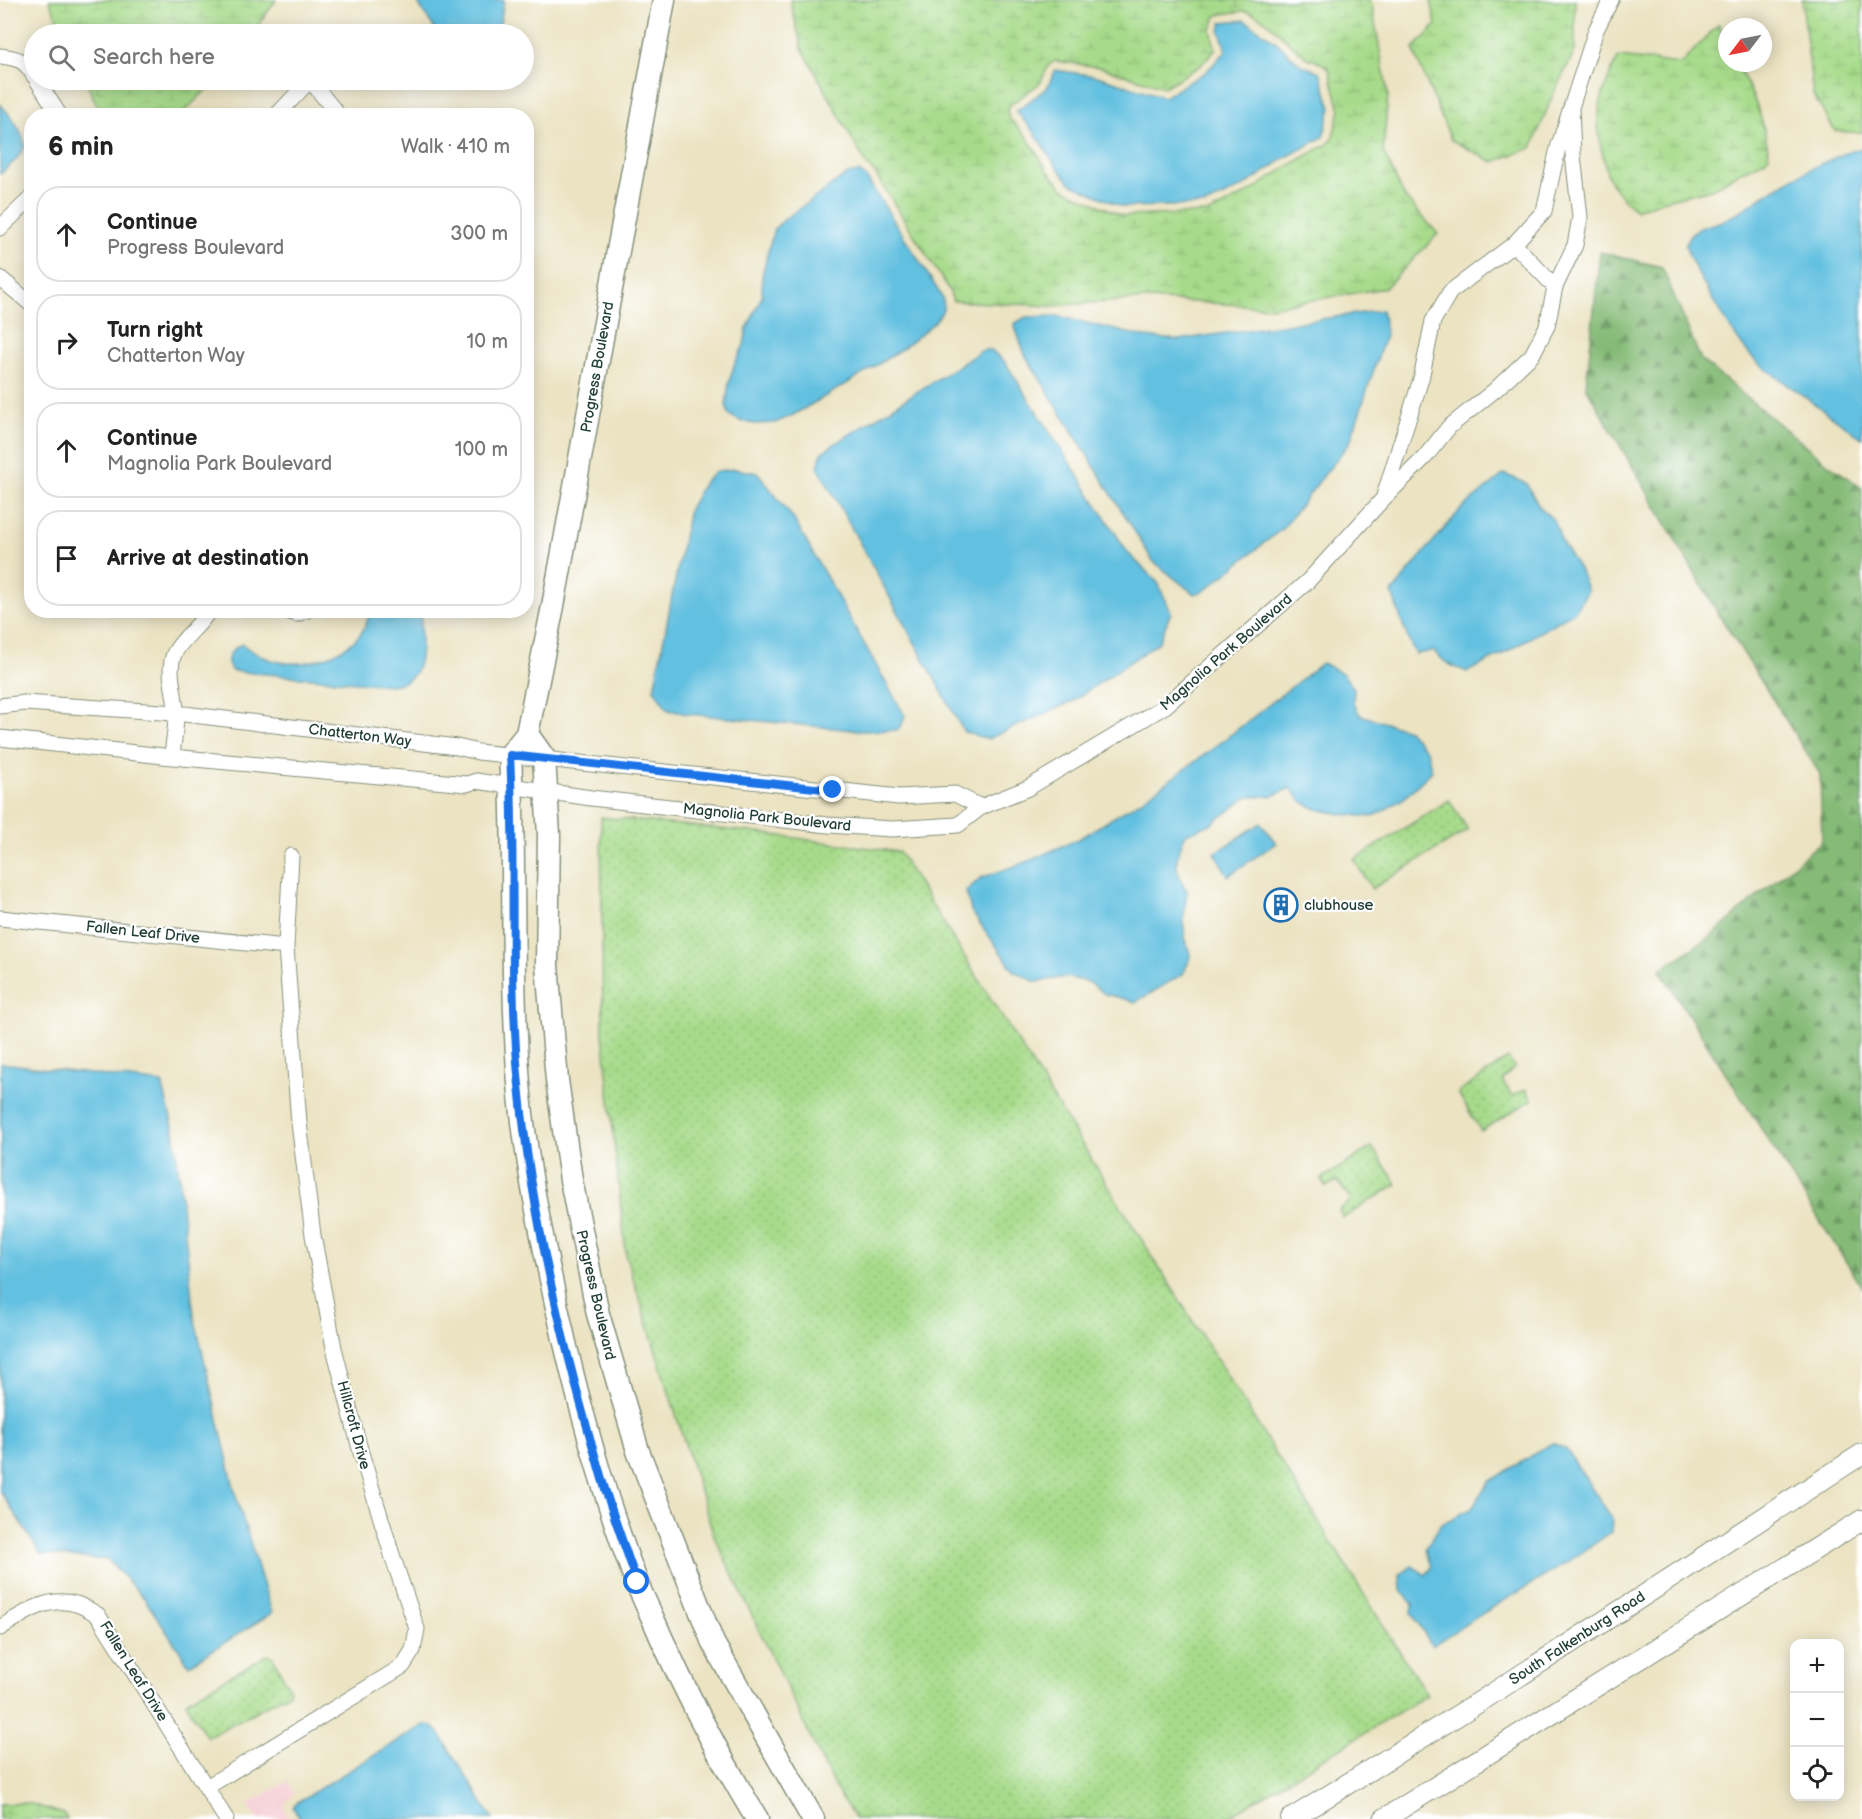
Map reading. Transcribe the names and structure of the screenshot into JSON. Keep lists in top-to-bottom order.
{
  "streets": {
    "main road": ["Progress Boulevard"],
    "street": [
      "Magnolia Park Boulevard",
      "Chatterton Way",
      "Fallen Leaf Drive",
      "Hillcroft Drive",
      "South Falkenburg Road"
    ]
  },
  "crossings": [
    ["Progress Boulevard", "Magnolia Park Boulevard"],
    ["Progress Boulevard", "Chatterton Way"],
    ["Fallen Leaf Drive", "Hillcroft Drive"]
  ],
  "places": {
    "building": ["clubhouse"]
  },
  "north": "bottom left",
  "page": {
    "search": "Search here",
    "heading": ["6 min", "Walk · 410 m"],
    "list": [
      ["Continue", "Progress Boulevard", "300 m"],
      ["Turn right", "Chatterton Way", "10 m"],
      ["Continue", "Magnolia Park Boulevard", "100 m"],
      "Arrive at destination"
    ],
    "map_buttons": ["+", "−"]
  }
}
